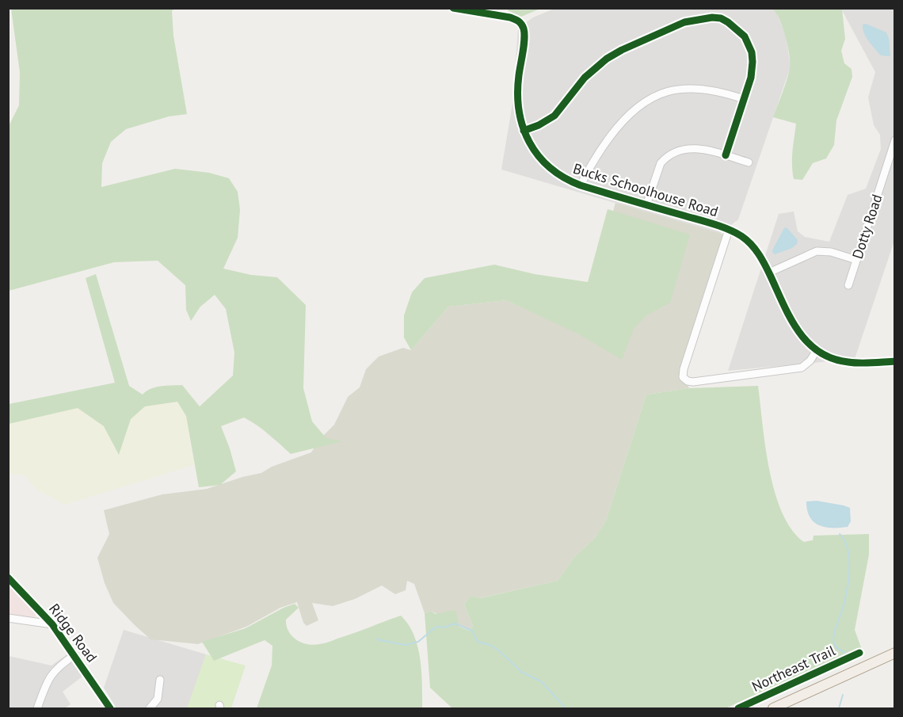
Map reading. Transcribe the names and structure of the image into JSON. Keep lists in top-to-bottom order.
{
  "streets": {
    "street": ["Bucks Schoolhouse Road", "Dotty Road", "Ridge Road"],
    "cycle path": ["Northeast Trail"]
  }
}
